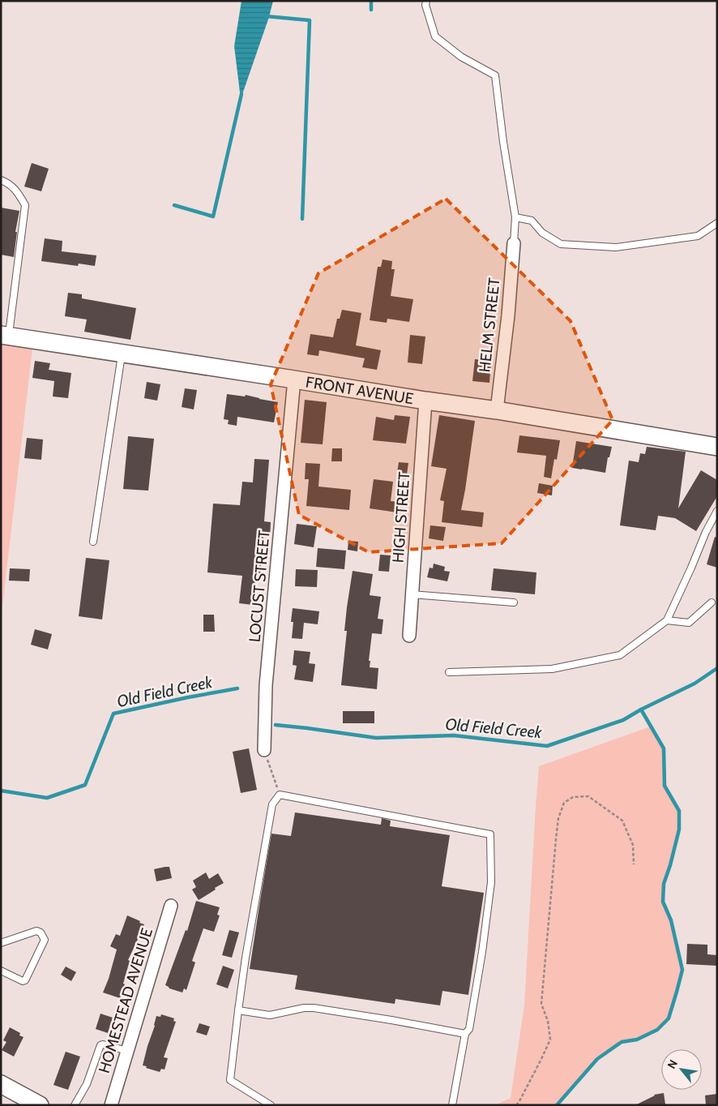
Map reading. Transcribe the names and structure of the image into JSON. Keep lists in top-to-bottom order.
{
  "streets": {
    "street": [
      "HELM STREET",
      "FRONT AVENUE",
      "HIGH STREET",
      "LOCUST STREET",
      "HOMESTEAD AVENUE"
    ]
  },
  "crossings": [
    ["HELM STREET", "FRONT AVENUE"],
    ["FRONT AVENUE", "HIGH STREET"],
    ["FRONT AVENUE", "LOCUST STREET"]
  ],
  "water": ["Old Field Creek"],
  "north": "top left"
}
